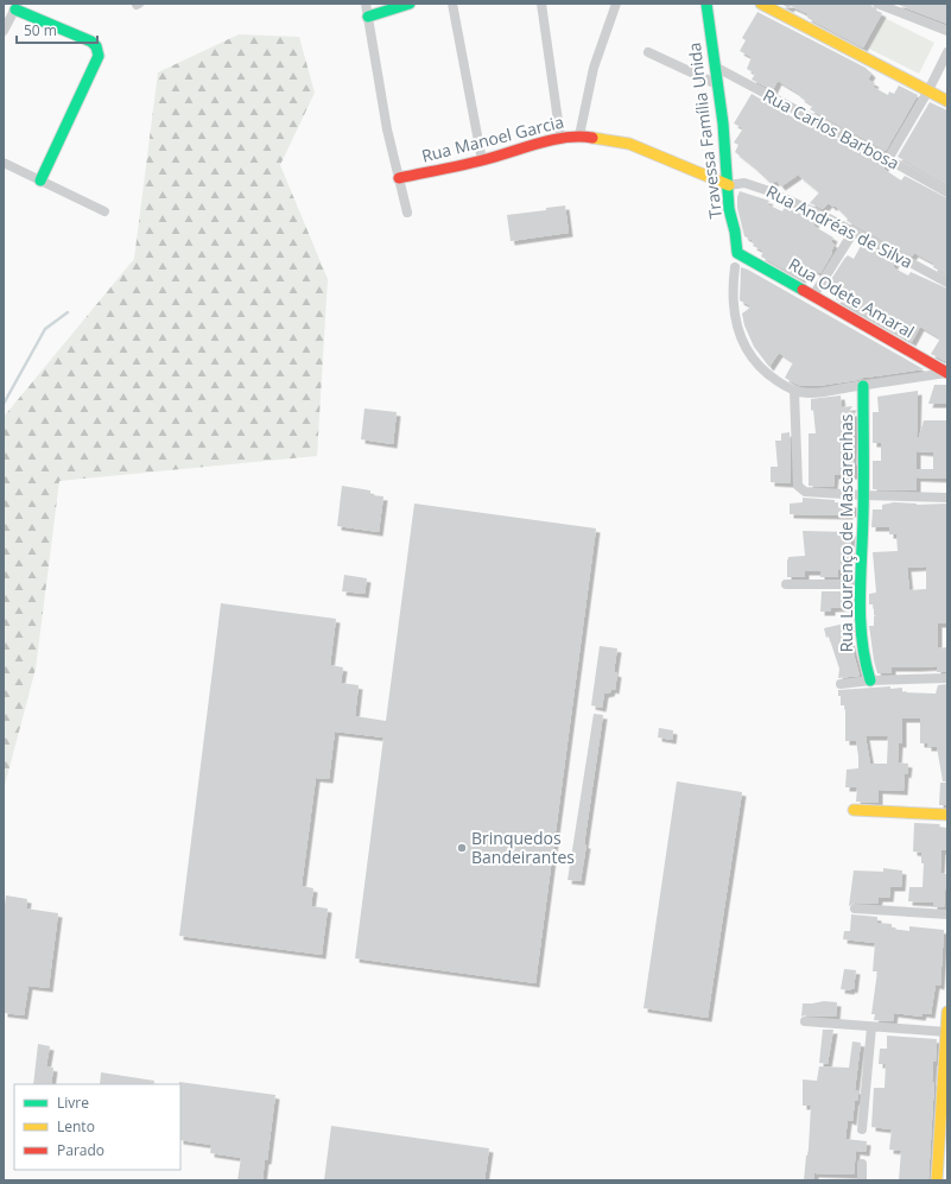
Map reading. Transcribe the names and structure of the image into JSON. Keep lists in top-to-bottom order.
{
  "streets": {
    "street": [
      "Rua Carlos Barbosa",
      "Travessa Família Unida",
      "Rua Manoel Garcia",
      "Rua Andréas de Silva",
      "Rua Odete Amaral",
      "Rua Lourenço de Mascarenhas"
    ]
  },
  "crossings": [
    ["Rua Carlos Barbosa", "Travessa Família Unida"],
    ["Travessa Família Unida", "Rua Manoel Garcia"],
    ["Travessa Família Unida", "Rua Andréas de Silva"],
    ["Travessa Família Unida", "Rua Odete Amaral"],
    ["Rua Manoel Garcia", "Rua Andréas de Silva"]
  ],
  "places": ["Brinquedos Bandeirantes"],
  "legend": ["Livre", "Lento", "Parado"],
  "scale_bar": "50 m"
}
